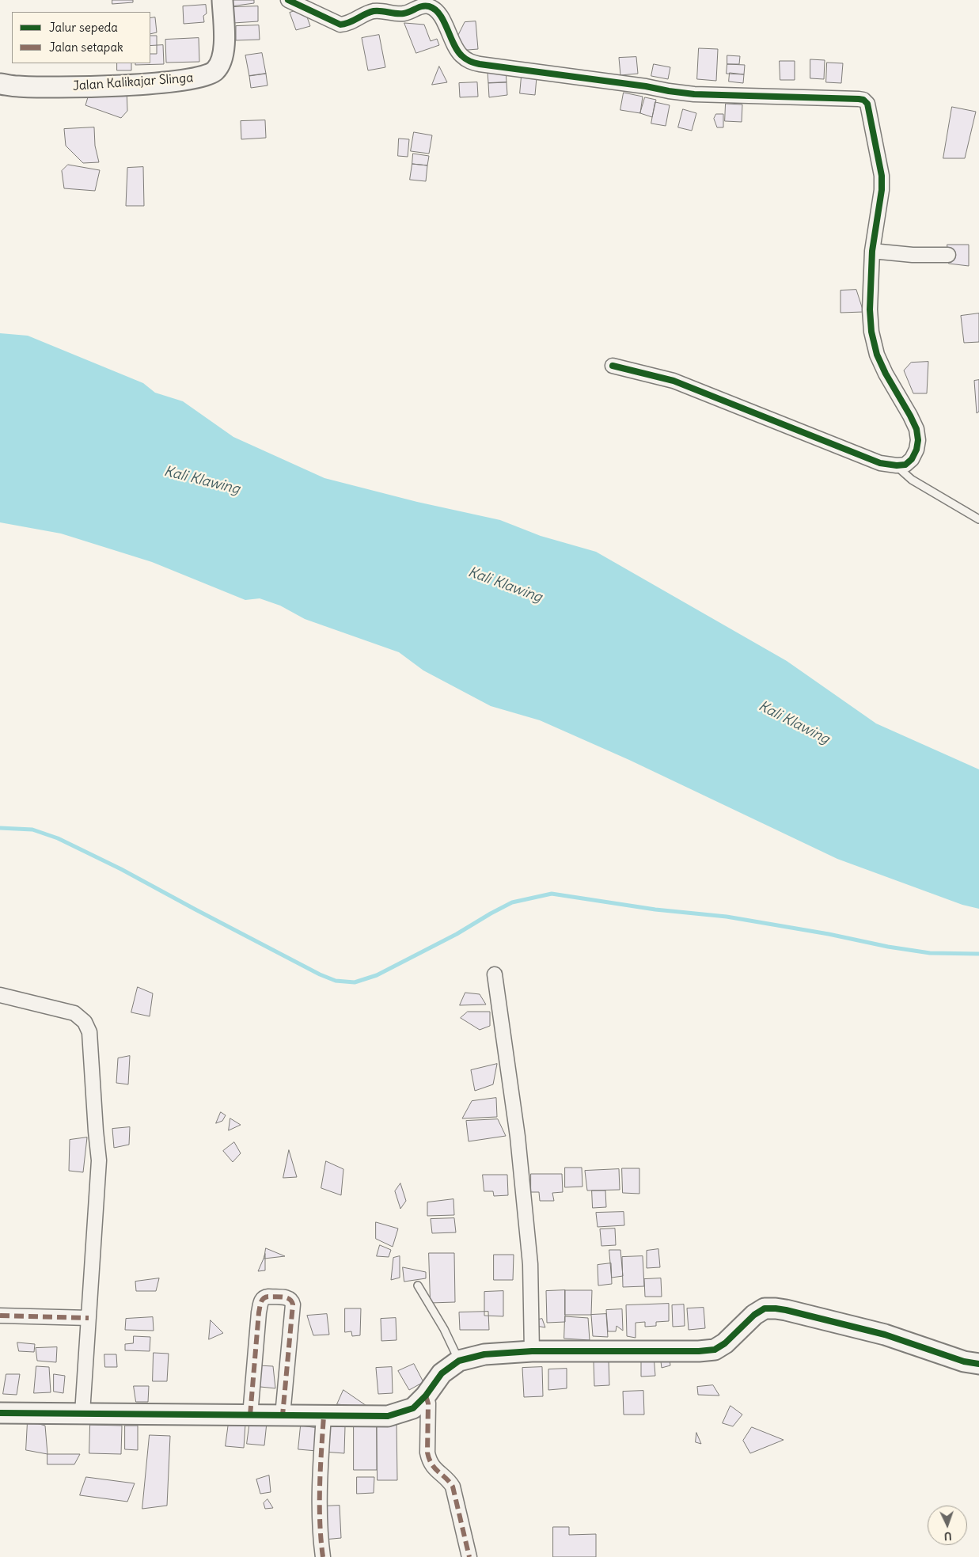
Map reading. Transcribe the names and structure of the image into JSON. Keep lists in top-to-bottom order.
{
  "streets": {
    "street": ["Jalan Kalikajar Slinga"]
  },
  "water": ["Kali Klawing"],
  "legend": ["Jalur sepeda", "Jalan setapak"],
  "north": "bottom"
}
